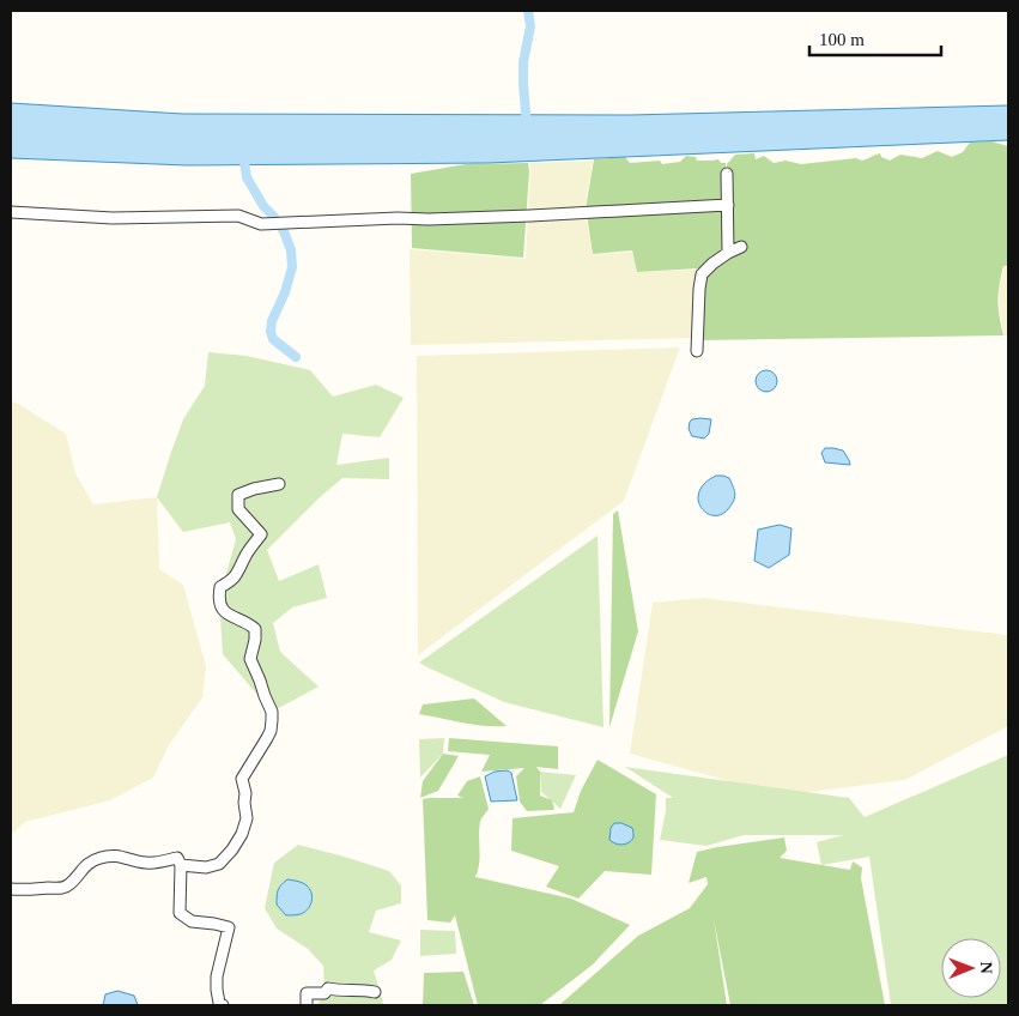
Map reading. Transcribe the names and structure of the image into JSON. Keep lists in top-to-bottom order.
{
  "scale_bar": "100 m",
  "north": "right"
}
